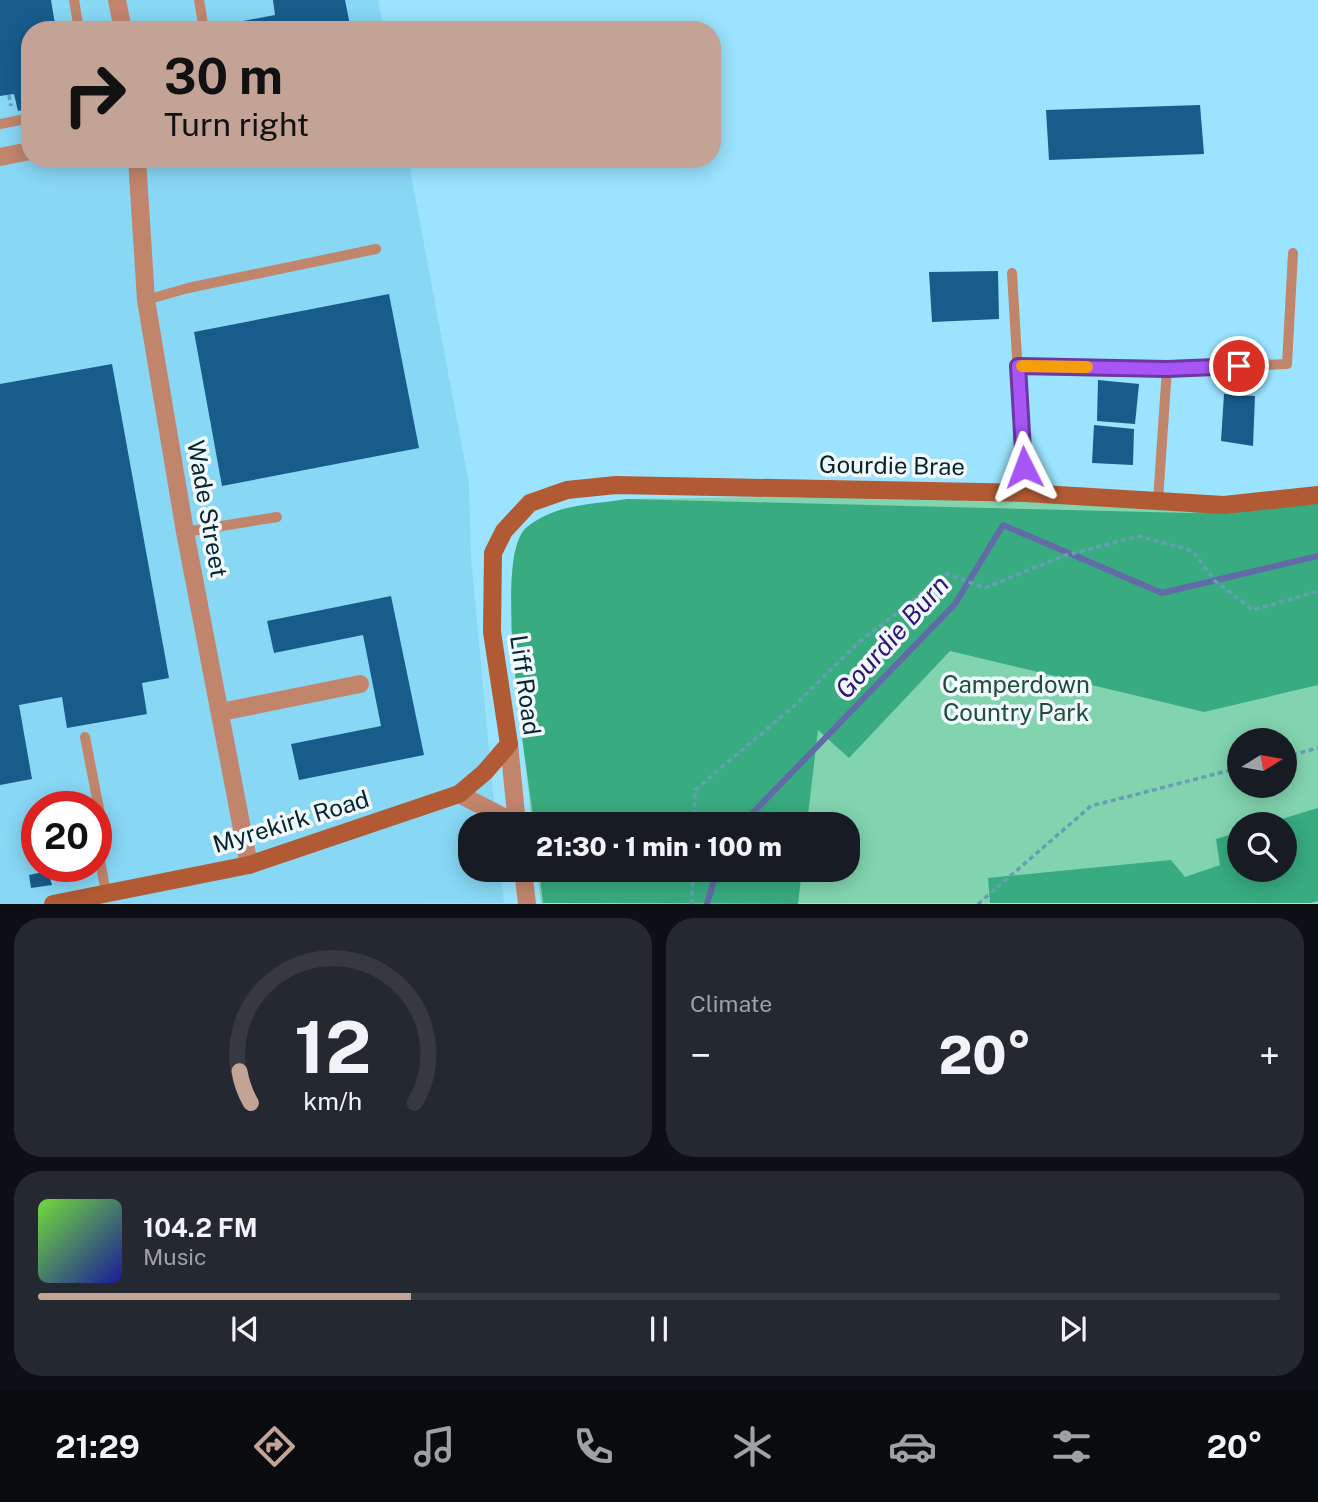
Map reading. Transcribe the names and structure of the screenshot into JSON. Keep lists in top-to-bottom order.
{
  "streets": {
    "street": [
      "Gourdie Brae",
      "Wade Street",
      "Liff Road",
      "Myrekirk Road"
    ]
  },
  "crossings": [
    ["Gourdie Brae", "Liff Road"],
    ["Wade Street", "Myrekirk Road"],
    ["Liff Road", "Myrekirk Road"]
  ],
  "water": ["Gourdie Burn"],
  "parks": ["Camperdown Country Park"],
  "north": "right",
  "page": {
    "turn": ["30 m", "Turn right"],
    "limit": "20",
    "trip": "21:30 · 1 min · 100 m",
    "tile": "Climate",
    "heat": ["−", "20°", "+"],
    "song": ["104.2 FM", "Music"],
    "tabs": ["21:29", "20°"],
    "gauge": ["12", "km/h"]
  }
}
